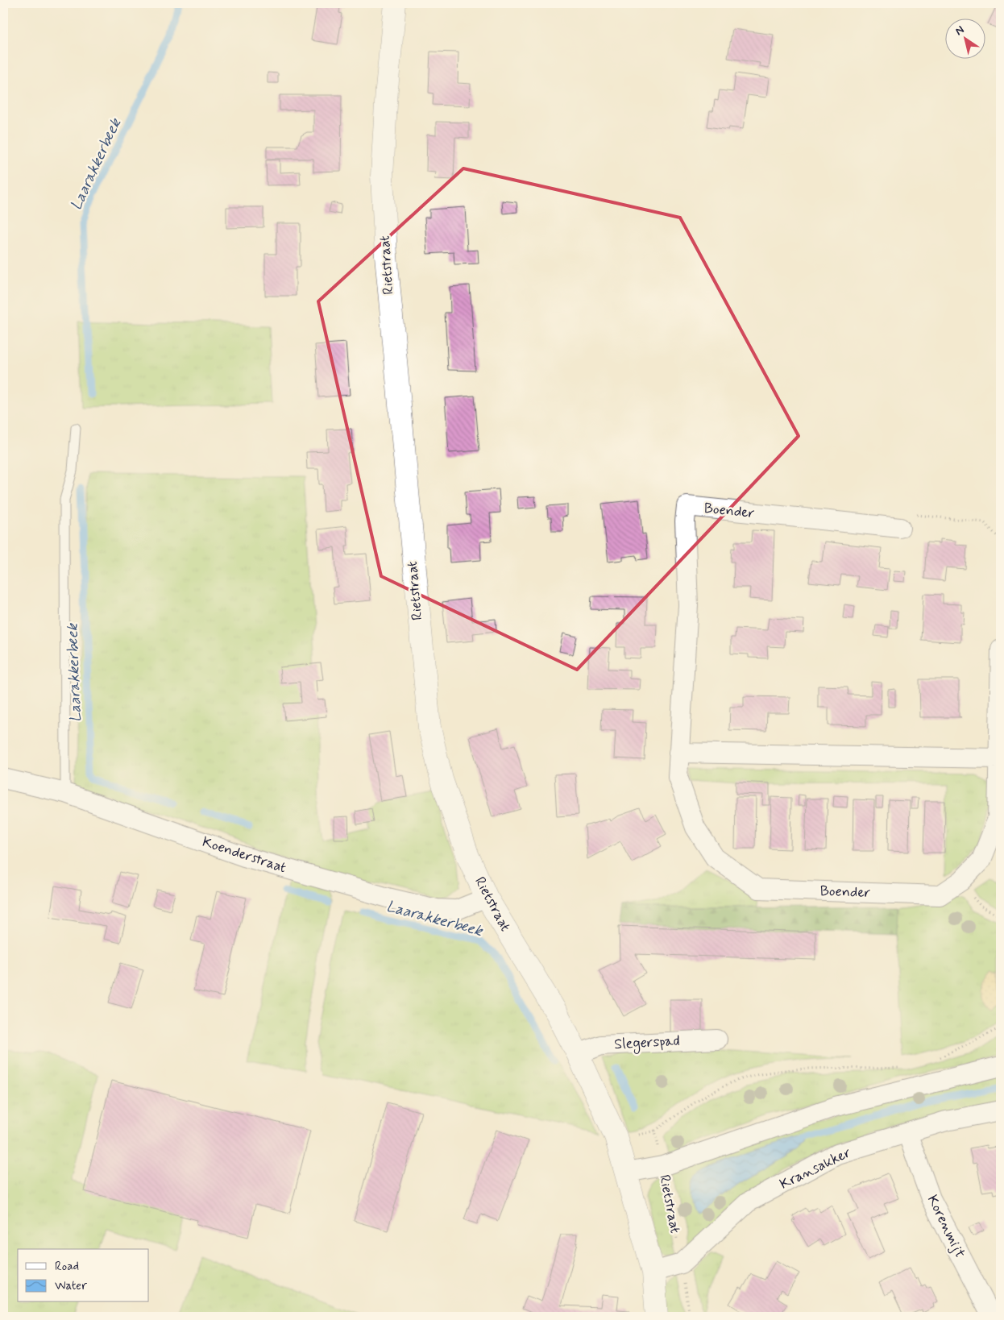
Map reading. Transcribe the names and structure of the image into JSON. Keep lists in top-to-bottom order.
{
  "streets": {
    "street": [
      "Rietstraat",
      "Boender",
      "Koenderstraat",
      "Slegerspad",
      "Kransakker",
      "Korenmijt"
    ]
  },
  "crossings": [
    ["Rietstraat", "Koenderstraat"],
    ["Rietstraat", "Slegerspad"],
    ["Rietstraat", "Kransakker"],
    ["Kransakker", "Korenmijt"]
  ],
  "water": ["Laarakkerbeek"],
  "legend": ["Road", "Water"],
  "north": "top left"
}
